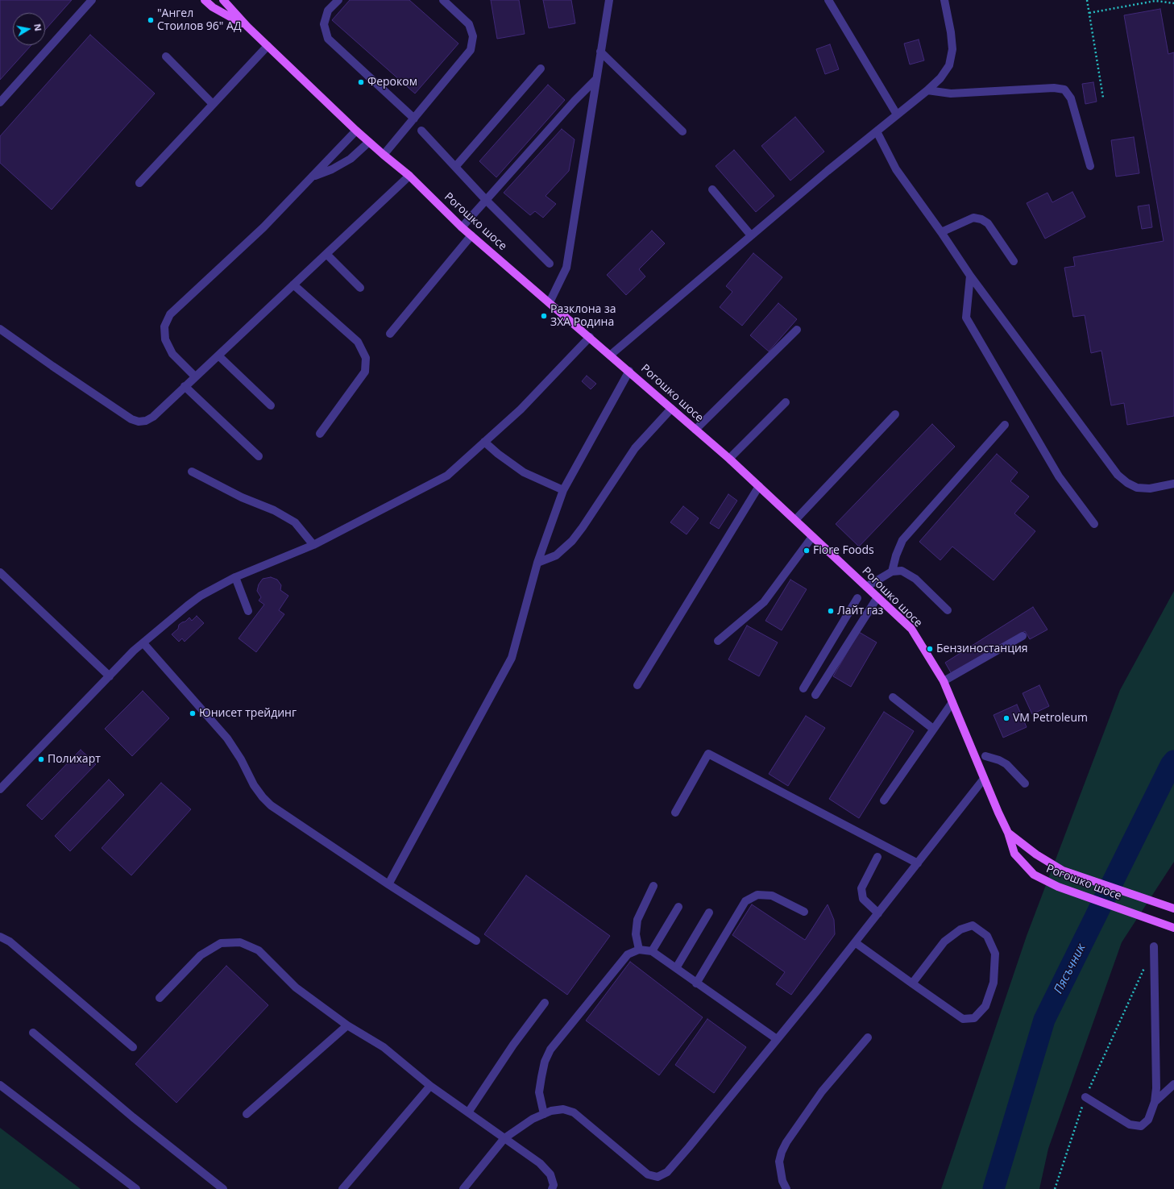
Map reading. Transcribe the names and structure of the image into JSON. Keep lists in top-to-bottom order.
{
  "streets": {
    "main road": ["Рогошко шосе"]
  },
  "water": ["Пясъчник"],
  "places": [
    "\"Ангел Стоилов 96\" АД",
    "Фероком",
    "Разклона за ЗХА Родина",
    "Fiore Foods",
    "Лайт газ",
    "Бензиностанция",
    "Юнисет трейдинг",
    "VM Petroleum",
    "Полихарт"
  ],
  "north": "right"
}
